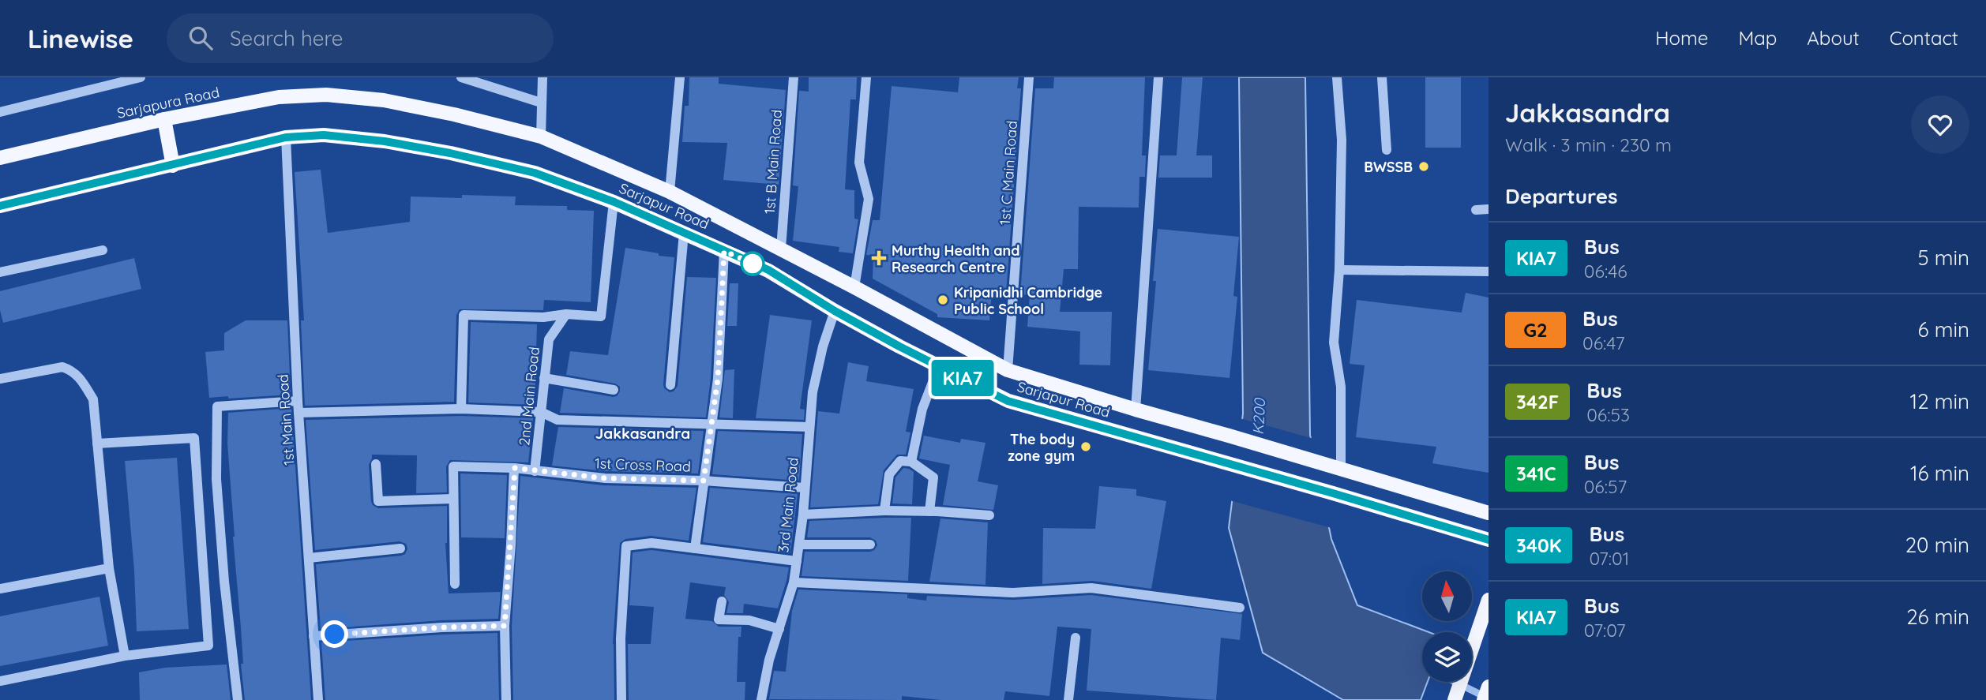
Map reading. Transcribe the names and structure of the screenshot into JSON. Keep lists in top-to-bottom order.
{
  "streets": {
    "main road": ["Sarjapura Road", "Sarjapur Road"],
    "street": [
      "1st B Main Road",
      "1st C Main Road",
      "2nd Main Road",
      "1st Main Road",
      "1st Cross Road",
      "3rd Main Road"
    ]
  },
  "crossings": [
    ["Sarjapura Road", "Sarjapur Road"],
    ["1st B Main Road", "Sarjapur Road"],
    ["1st C Main Road", "Sarjapur Road"],
    ["Sarjapur Road", "1st Main Road"],
    ["Sarjapur Road", "3rd Main Road"],
    ["2nd Main Road", "1st Cross Road"],
    ["1st Cross Road", "3rd Main Road"]
  ],
  "districts": ["Jakkasandra"],
  "water": ["K200"],
  "places": {
    "other": ["BWSSB", "Kripanidhi Cambridge Public School", "The body zone gym"],
    "health": ["Murthy Health and Research Centre"]
  },
  "lines": ["bus line KIA7"],
  "north": "top",
  "page": {
    "header": "Linewise",
    "search": "Search here",
    "nav": [
      "Home",
      "Map",
      "About",
      "Contact"
    ],
    "on_map": "KIA7",
    "heading": [
      ["Jakkasandra", "Walk · 3 min · 230 m"],
      "Departures"
    ],
    "list": [
      {
        "mark": "KIA7",
        "name": "Bus",
        "note": "06:46",
        "value": "5 min"
      },
      {
        "mark": "G2",
        "name": "Bus",
        "note": "06:47",
        "value": "6 min"
      },
      {
        "mark": "342F",
        "name": "Bus",
        "note": "06:53",
        "value": "12 min"
      },
      {
        "mark": "341C",
        "name": "Bus",
        "note": "06:57",
        "value": "16 min"
      },
      {
        "mark": "340K",
        "name": "Bus",
        "note": "07:01",
        "value": "20 min"
      },
      {
        "mark": "KIA7",
        "name": "Bus",
        "note": "07:07",
        "value": "26 min"
      }
    ]
  }
}
